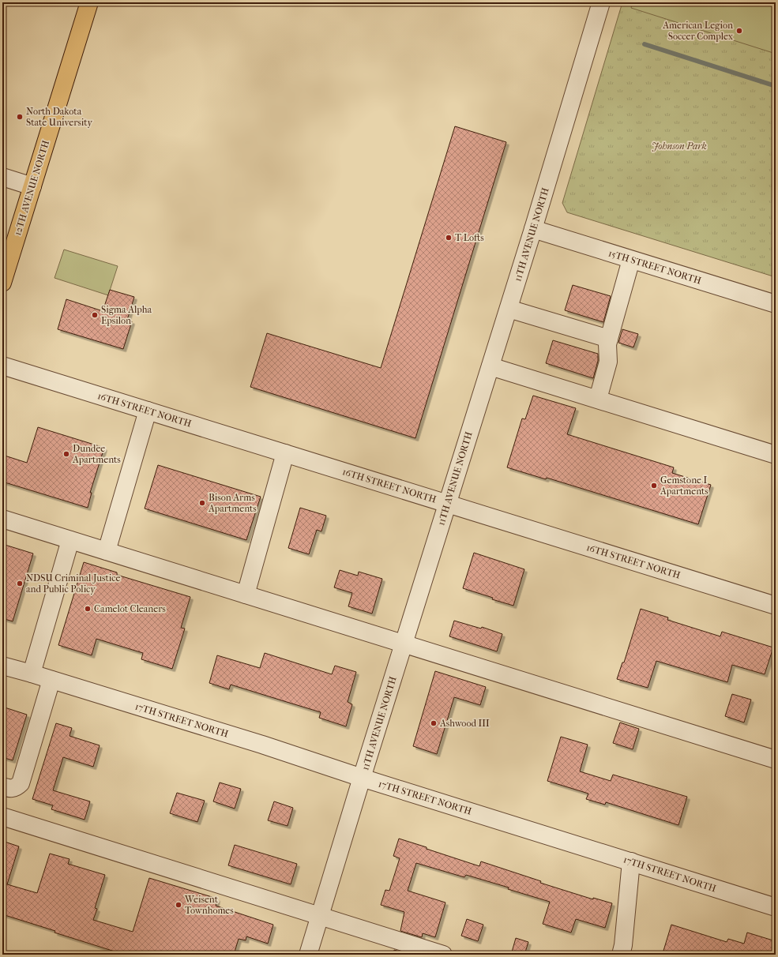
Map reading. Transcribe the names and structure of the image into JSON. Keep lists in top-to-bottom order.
{
  "streets": {
    "main road": ["12TH AVENUE NORTH"],
    "street": [
      "11TH AVENUE NORTH",
      "15TH STREET NORTH",
      "16TH STREET NORTH",
      "17TH STREET NORTH"
    ]
  },
  "crossings": [
    ["11TH AVENUE NORTH", "15TH STREET NORTH"],
    ["11TH AVENUE NORTH", "16TH STREET NORTH"],
    ["11TH AVENUE NORTH", "17TH STREET NORTH"]
  ],
  "parks": ["Johnson Park"],
  "places": [
    "American Legion Soccer Complex",
    "North Dakota State University",
    "T Lofts",
    "Sigma Alpha Epsilon",
    "Dundee Apartments",
    "Gemstone I Apartments",
    "Bison Arms Apartments",
    "NDSU Criminal Justice and Public Policy",
    "Camelot Cleaners",
    "Ashwood III",
    "Weisent Townhomes"
  ]
}
